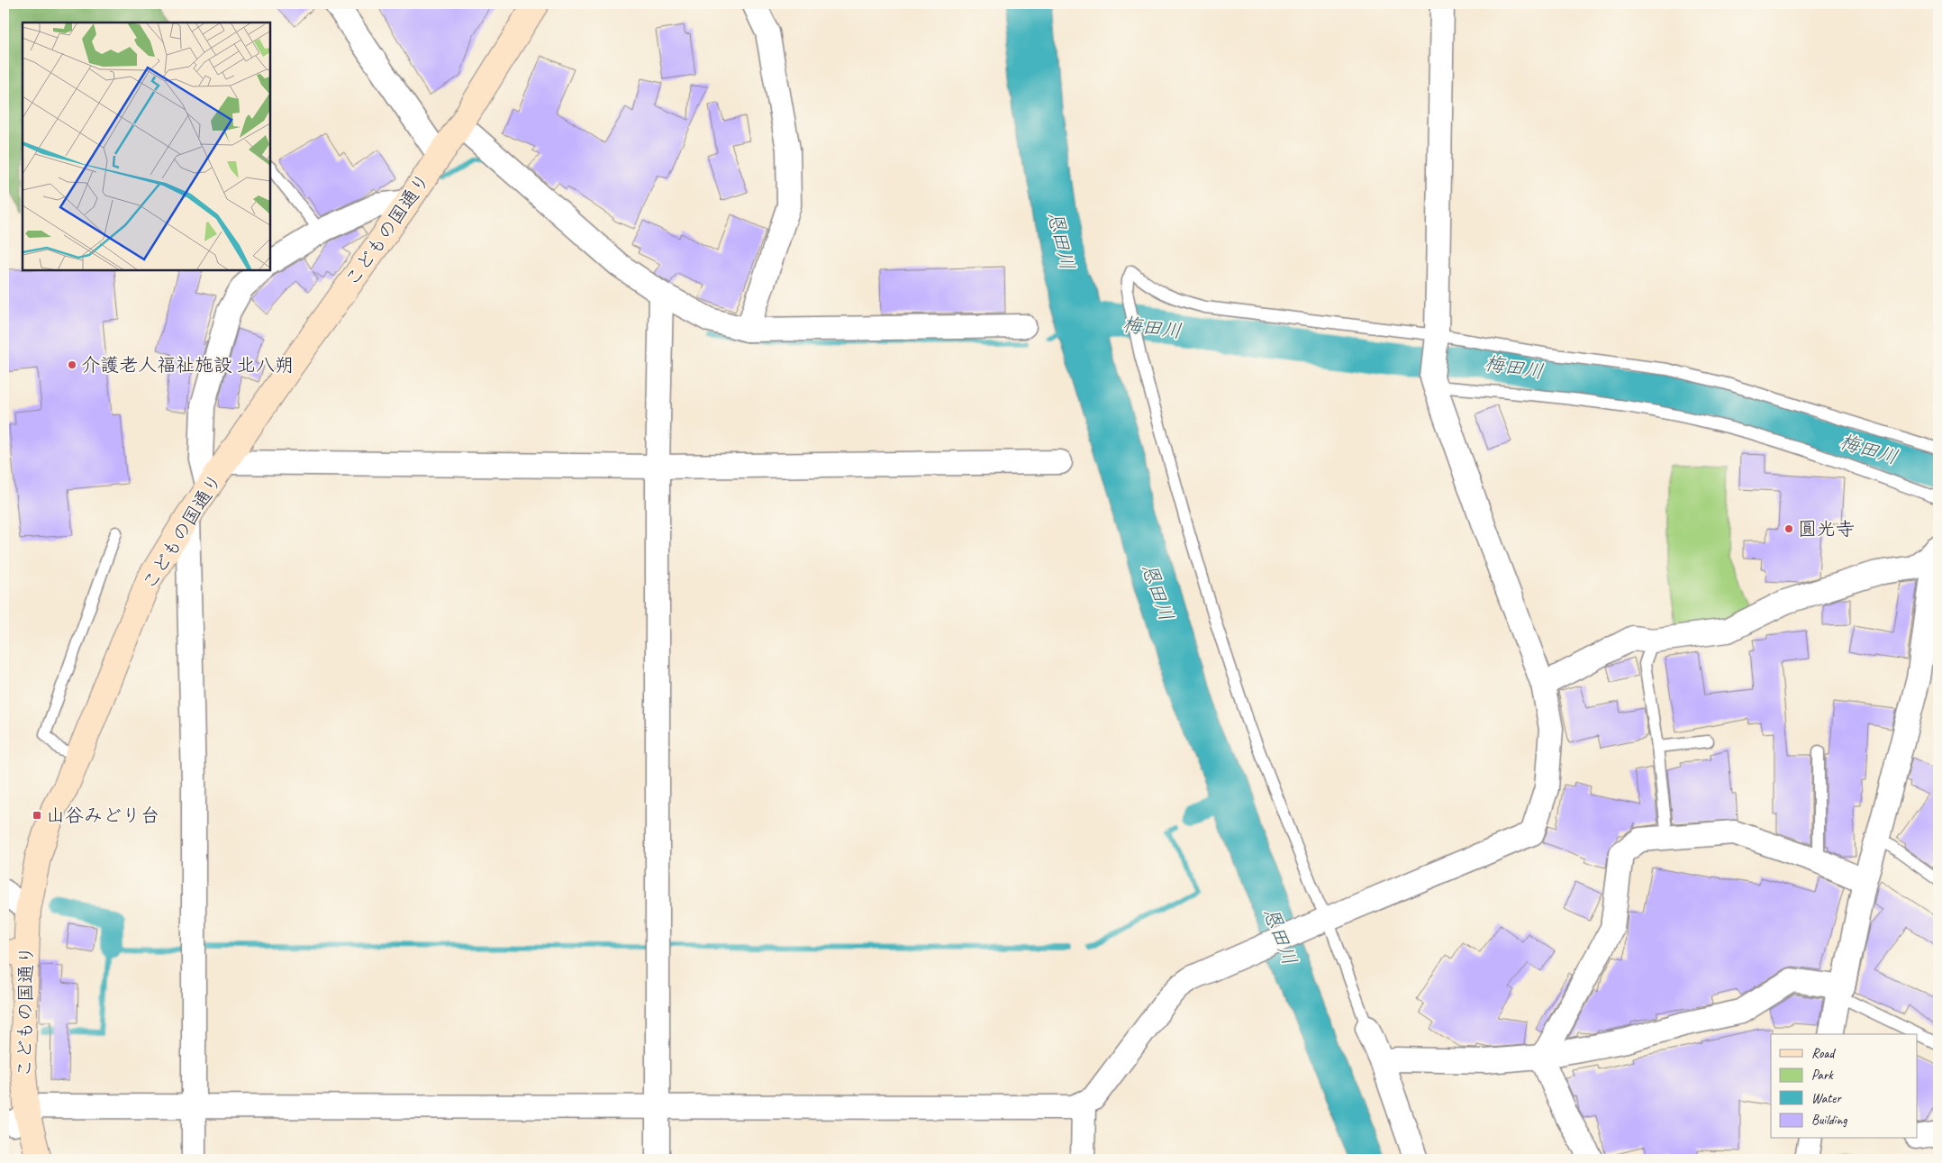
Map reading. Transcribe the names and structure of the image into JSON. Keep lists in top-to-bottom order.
{
  "streets": {
    "main road": ["こどもの国通り"]
  },
  "water": ["恩田川", "梅田川"],
  "places": {
    "other": ["介護老人福祉施設 北八朔", "圓光寺"],
    "transit": ["山谷みどり台"]
  },
  "legend": [
    "Road",
    "Park",
    "Water",
    "Building"
  ]
}
